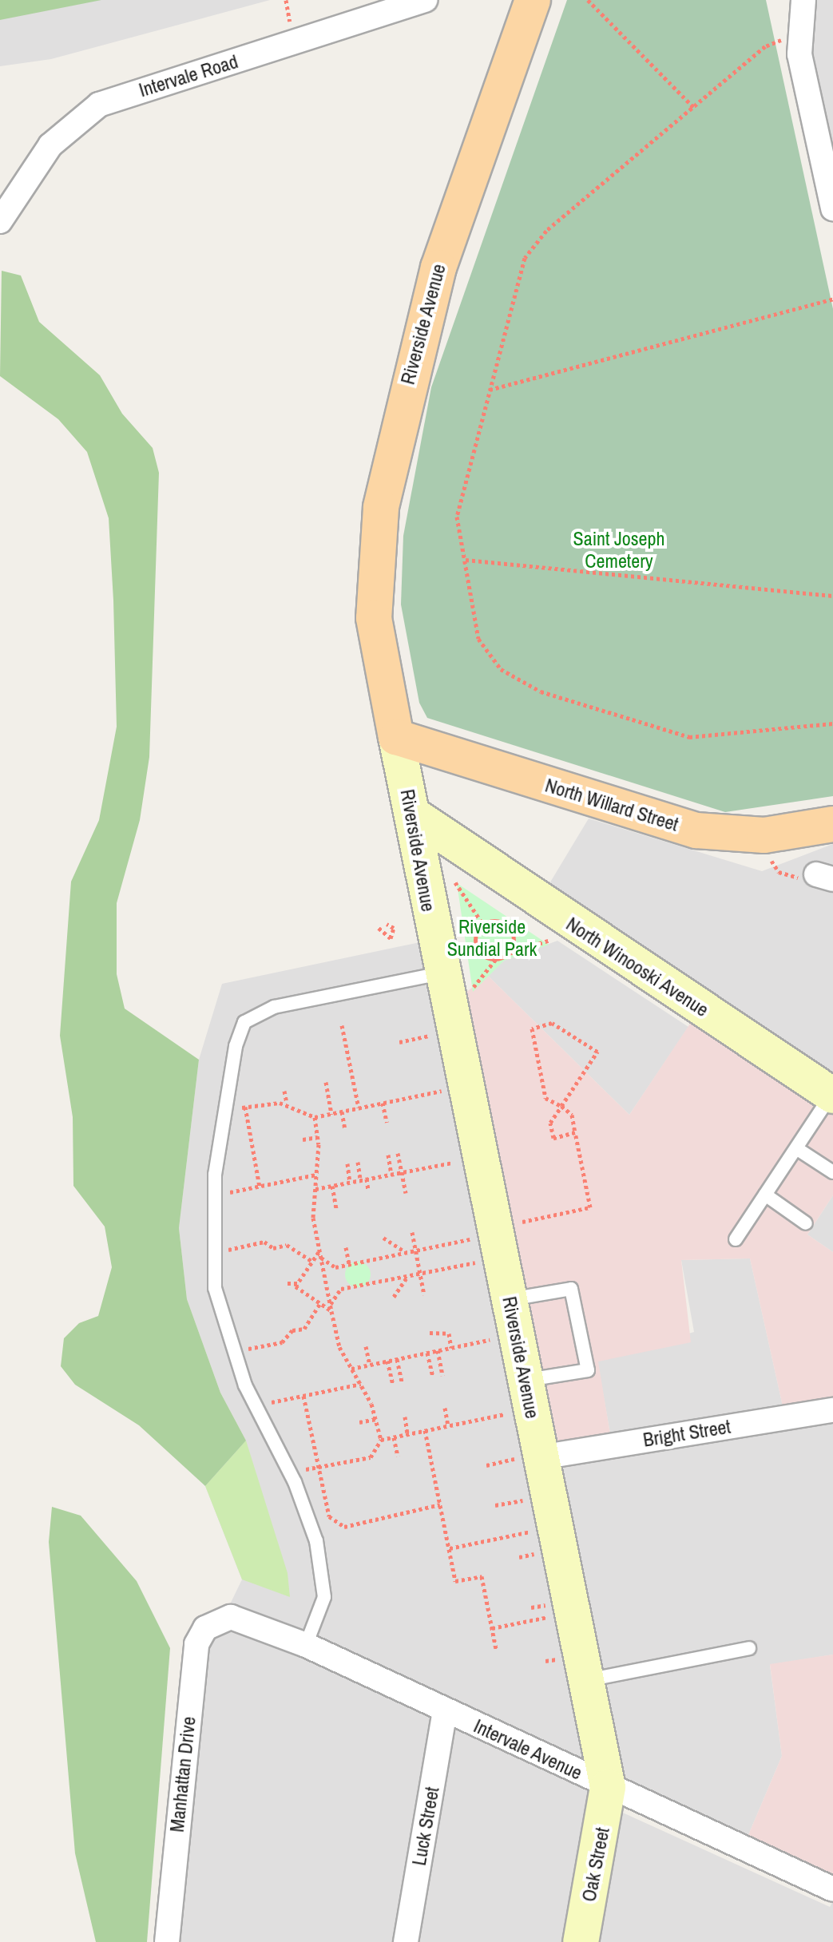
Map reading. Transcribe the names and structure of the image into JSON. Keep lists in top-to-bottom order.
{
  "streets": {
    "main road": ["Riverside Avenue", "North Willard Street"],
    "street": [
      "Intervale Road",
      "North Winooski Avenue",
      "Bright Street",
      "Intervale Avenue",
      "Manhattan Drive",
      "Luck Street",
      "Oak Street"
    ]
  },
  "crossings": [
    ["Riverside Avenue", "North Willard Street"],
    ["Riverside Avenue", "North Winooski Avenue"],
    ["Riverside Avenue", "Bright Street"],
    ["Riverside Avenue", "Intervale Avenue"],
    ["Riverside Avenue", "Oak Street"],
    ["Intervale Avenue", "Manhattan Drive"],
    ["Intervale Avenue", "Luck Street"],
    ["Intervale Avenue", "Oak Street"]
  ],
  "parks": ["Saint Joseph Cemetery", "Riverside Sundial Park"]
}
